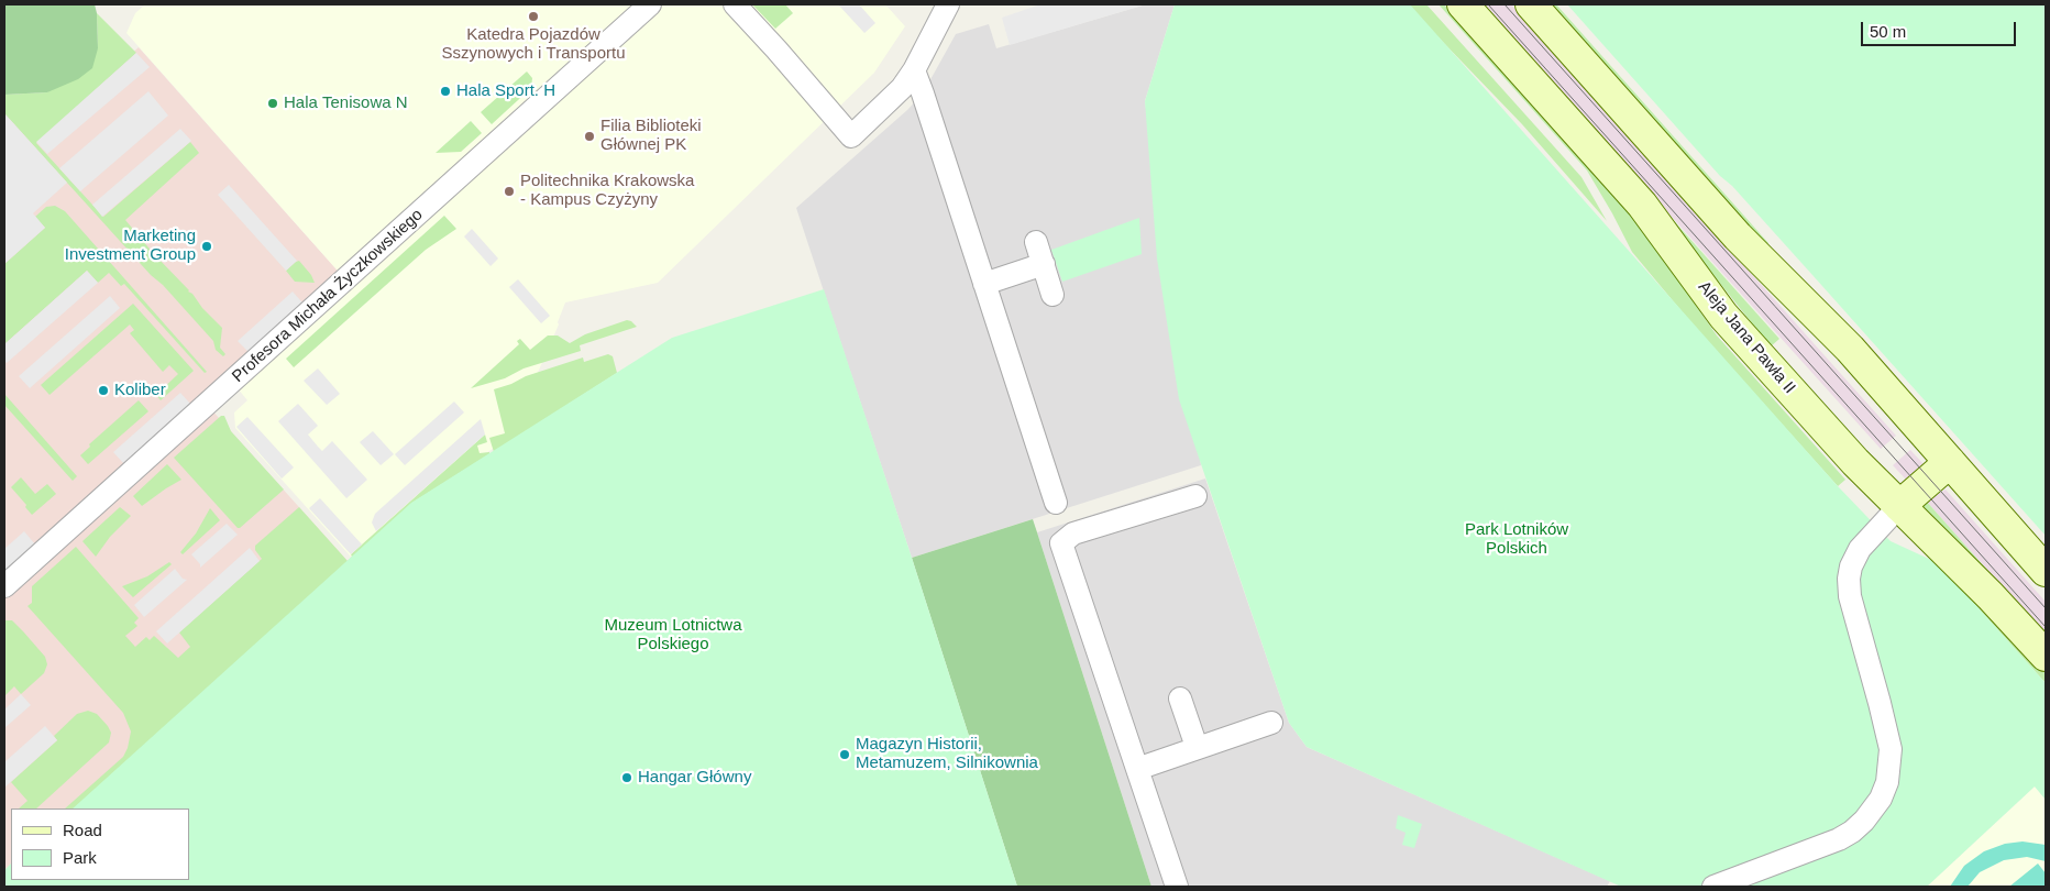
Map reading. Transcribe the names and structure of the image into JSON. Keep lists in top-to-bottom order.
{
  "streets": {
    "main road": ["Aleja Jana Pawła II"],
    "street": ["Profesora Michała Życzkowskiego"]
  },
  "parks": ["Park Lotników Polskich", "Muzeum Lotnictwa Polskiego"],
  "places": [
    "Katedra Pojazdów Sszynowych i Transportu",
    "Hala Sport. H",
    "Hala Tenisowa N",
    "Filia Biblioteki Głównej PK",
    "Politechnika Krakowska - Kampus Czyżyny",
    "Marketing Investment Group",
    "Koliber",
    "Magazyn Historii, Metamuzem, Silnikownia",
    "Hangar Główny"
  ],
  "legend": ["Road", "Park"],
  "scale_bar": "50 m"
}
